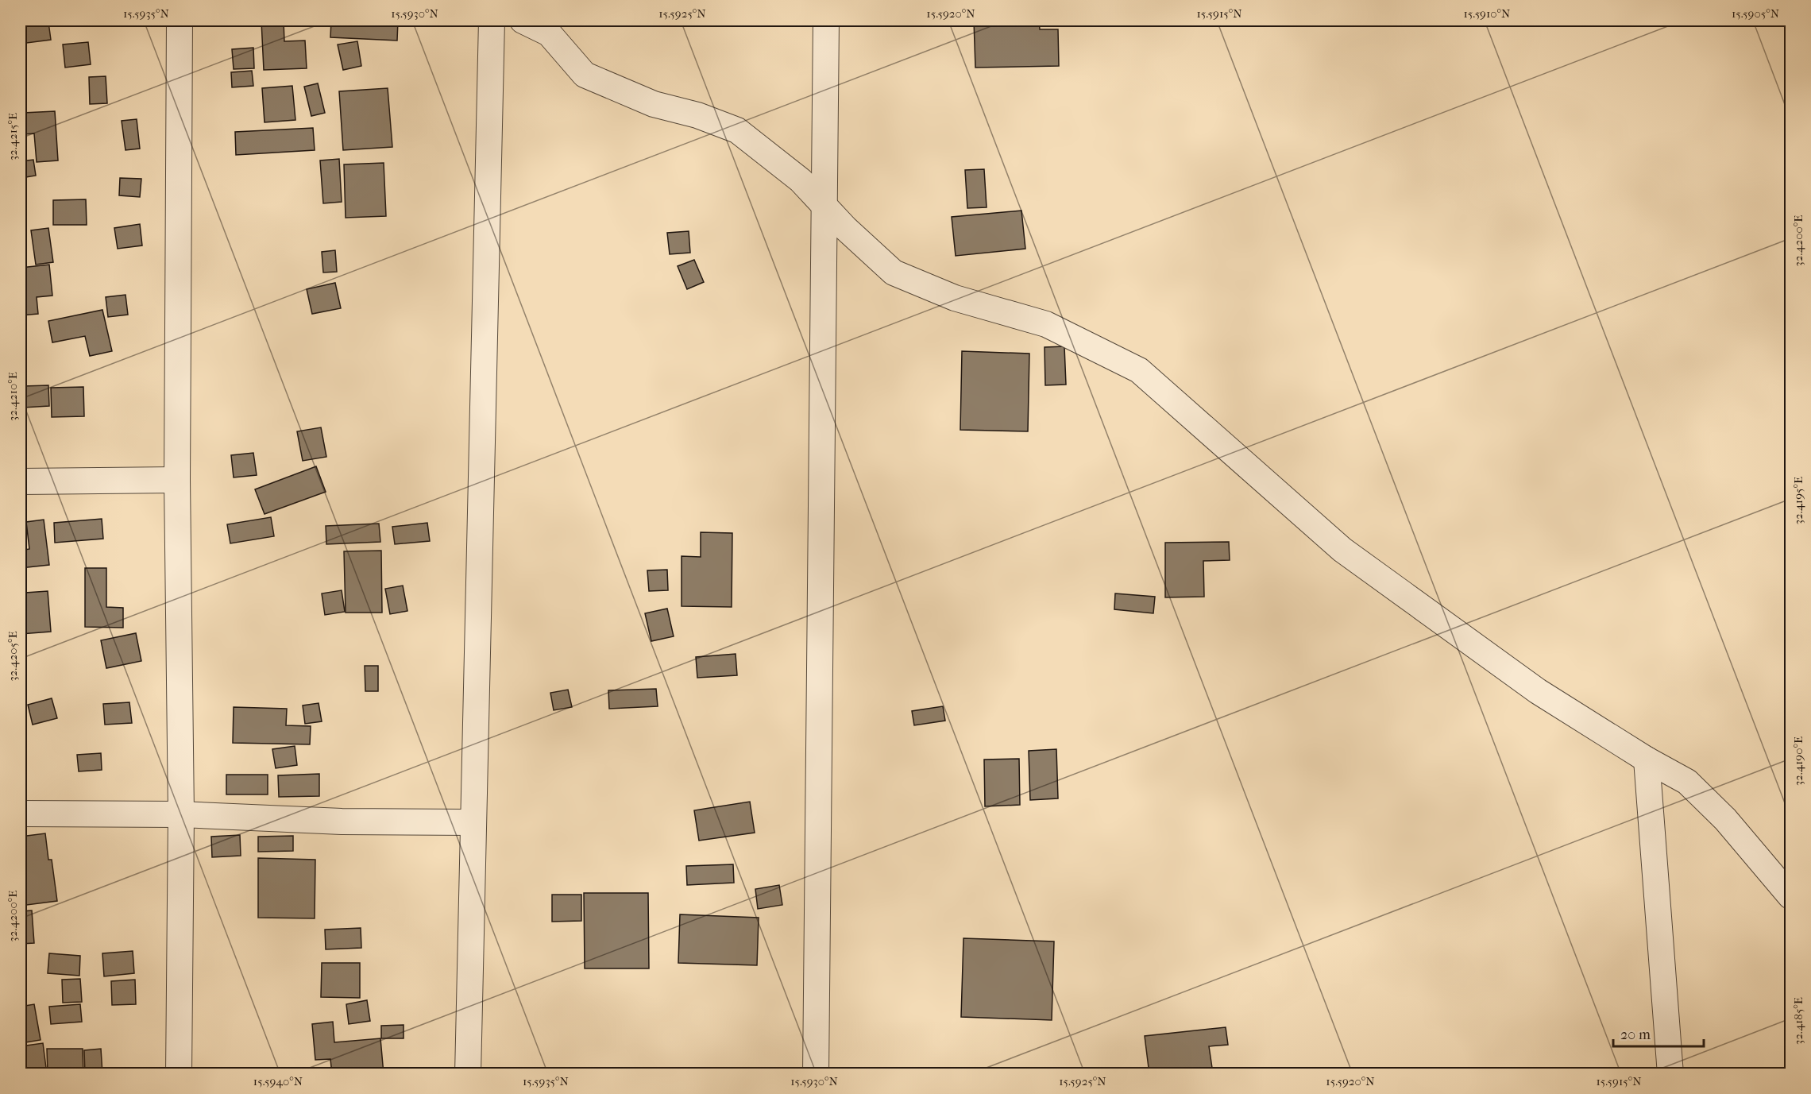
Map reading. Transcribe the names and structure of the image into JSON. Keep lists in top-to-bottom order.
{
  "scale_bar": "20 m",
  "coordinates": [
    "15.5935°N",
    "15.5930°N",
    "15.5925°N",
    "15.5920°N",
    "15.5915°N",
    "15.5910°N",
    "15.5905°N",
    "32.4215°E",
    "32.4200°E",
    "32.4210°E",
    "32.4195°E",
    "32.4205°E",
    "32.4190°E",
    "32.4185°E",
    "15.5940°N"
  ]
}
